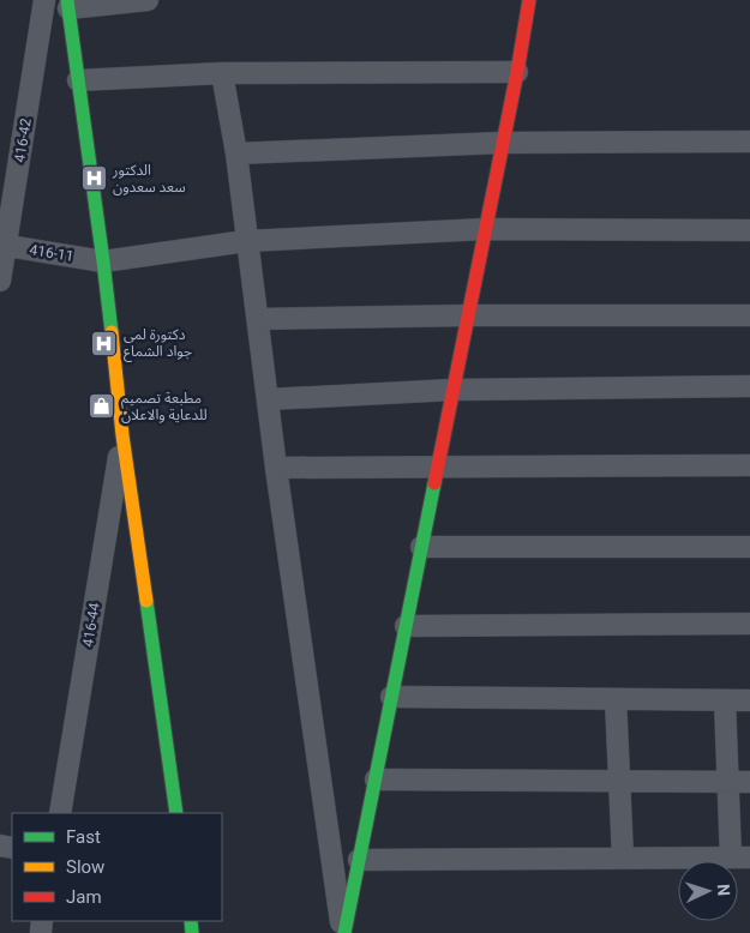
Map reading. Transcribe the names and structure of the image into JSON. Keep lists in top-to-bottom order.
{
  "streets": {
    "street": ["416-42", "416-11", "416-44"]
  },
  "crossings": [
    ["416-42", "416-11"]
  ],
  "places": {
    "hospital": ["الدكتور سعد سعدون", "دكتورة لمى جواد الشماع"],
    "shop": ["مطبعة تصميم للدعاية والاعلان"]
  },
  "legend": ["Fast", "Slow", "Jam"],
  "north": "right"
}
